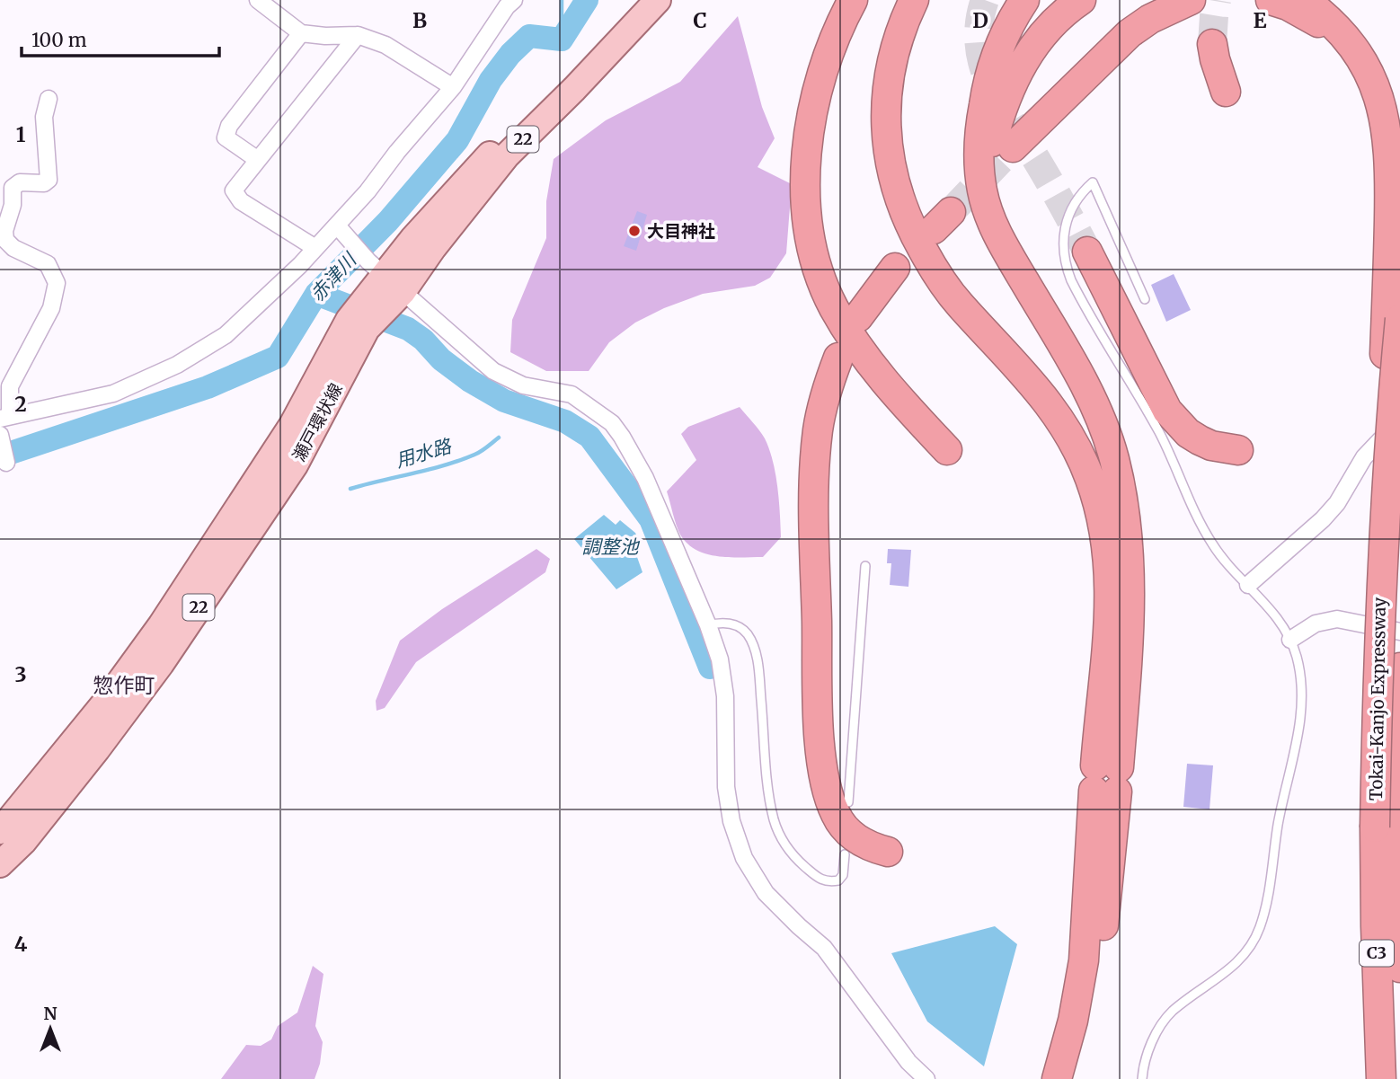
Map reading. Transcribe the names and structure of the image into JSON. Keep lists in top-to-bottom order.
{
  "streets": {
    "highway": ["Tokai-Kanjo Expressway", "C3"],
    "main road": ["22", "瀬戸環状線"]
  },
  "districts": ["惣作町"],
  "water": ["赤津川", "用水路", "調整池"],
  "places": ["大目神社"],
  "scale_bar": "100 m",
  "north": "top",
  "grid": {
    "columns": [
      "B",
      "C",
      "D",
      "E"
    ],
    "rows": [
      "1",
      "2",
      "3",
      "4"
    ]
  }
}
